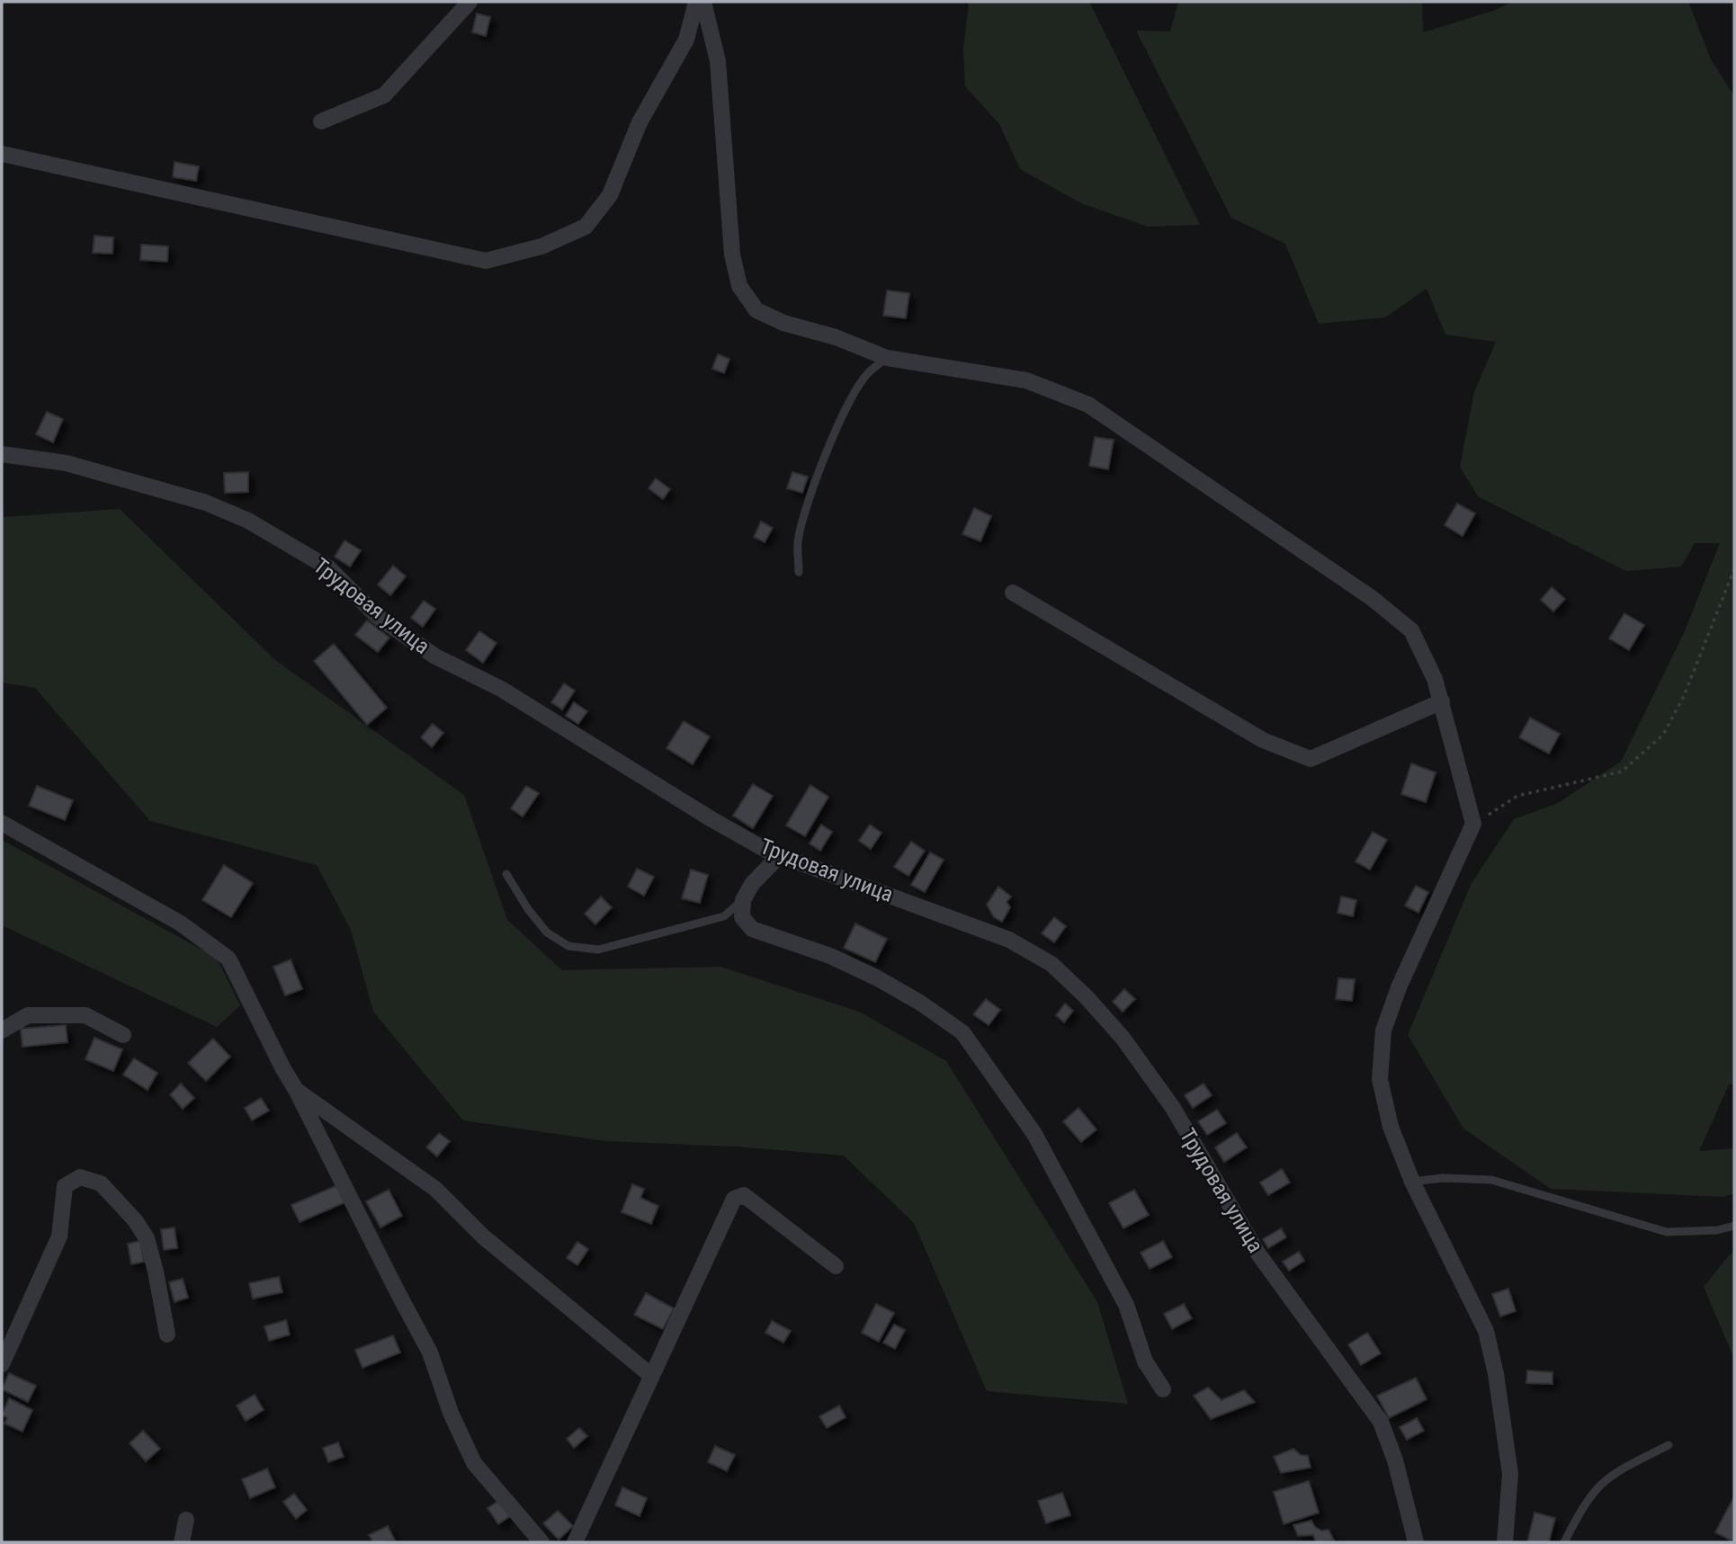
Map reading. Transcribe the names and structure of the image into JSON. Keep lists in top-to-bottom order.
{
  "streets": {
    "street": ["Трудовая улица"]
  }
}
